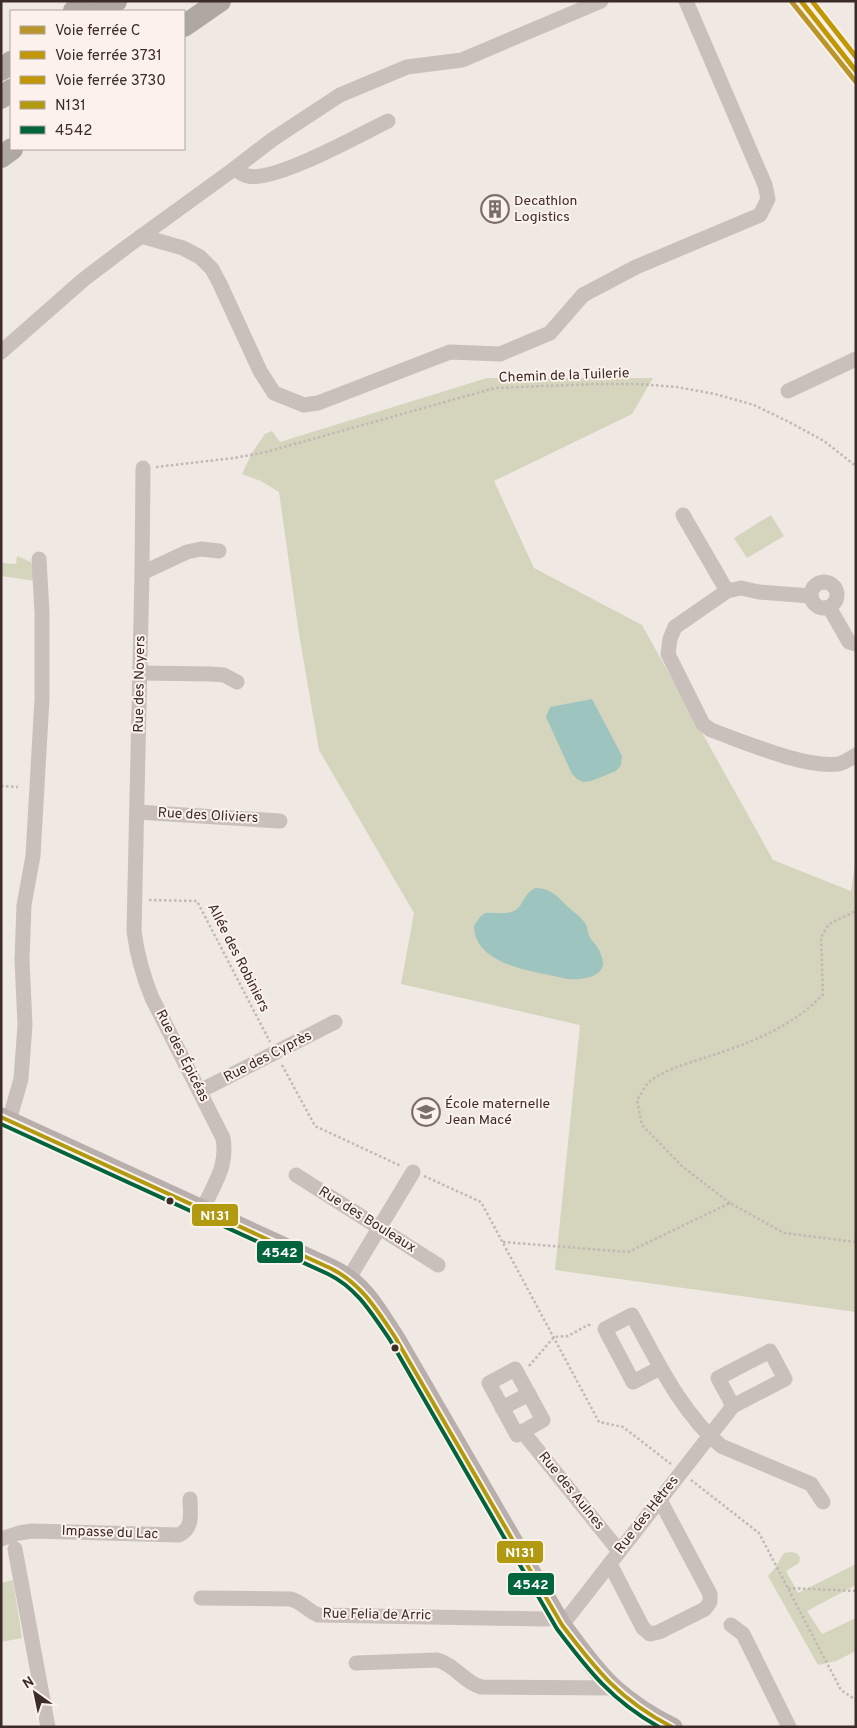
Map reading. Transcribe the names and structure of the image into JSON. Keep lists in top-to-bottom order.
{
  "streets": {
    "street": [
      "Rue des Noyers",
      "Rue des Oliviers",
      "Rue des Épicéas",
      "Rue des Cyprès",
      "Rue des Bouleaux",
      "Rue des Aulnes",
      "Rue des Hêtres",
      "Impasse du Lac",
      "Rue Felia de Arric"
    ],
    "path": ["Chemin de la Tuilerie", "Allée des Robiniers"]
  },
  "crossings": [
    ["Chemin de la Tuilerie", "Rue des Noyers"],
    ["Rue des Noyers", "Rue des Oliviers"],
    ["Rue des Noyers", "Allée des Robiniers"],
    ["Rue des Noyers", "Rue des Épicéas"],
    ["Allée des Robiniers", "Rue des Épicéas"],
    ["Allée des Robiniers", "Rue des Cyprès"],
    ["Rue des Épicéas", "Rue des Cyprès"],
    ["Rue des Aulnes", "Rue des Hêtres"],
    ["Rue des Hêtres", "Rue Felia de Arric"]
  ],
  "places": {
    "building": ["Decathlon Logistics"],
    "school or university": ["École maternelle Jean Macé"]
  },
  "lines": [
    "rail line C",
    "rail line 3731",
    "rail line 3730",
    "transit line N131",
    "transit line 4542"
  ],
  "legend": [
    "Voie ferrée C",
    "Voie ferrée 3731",
    "Voie ferrée 3730",
    "N131",
    "4542"
  ],
  "north": "top left"
}
